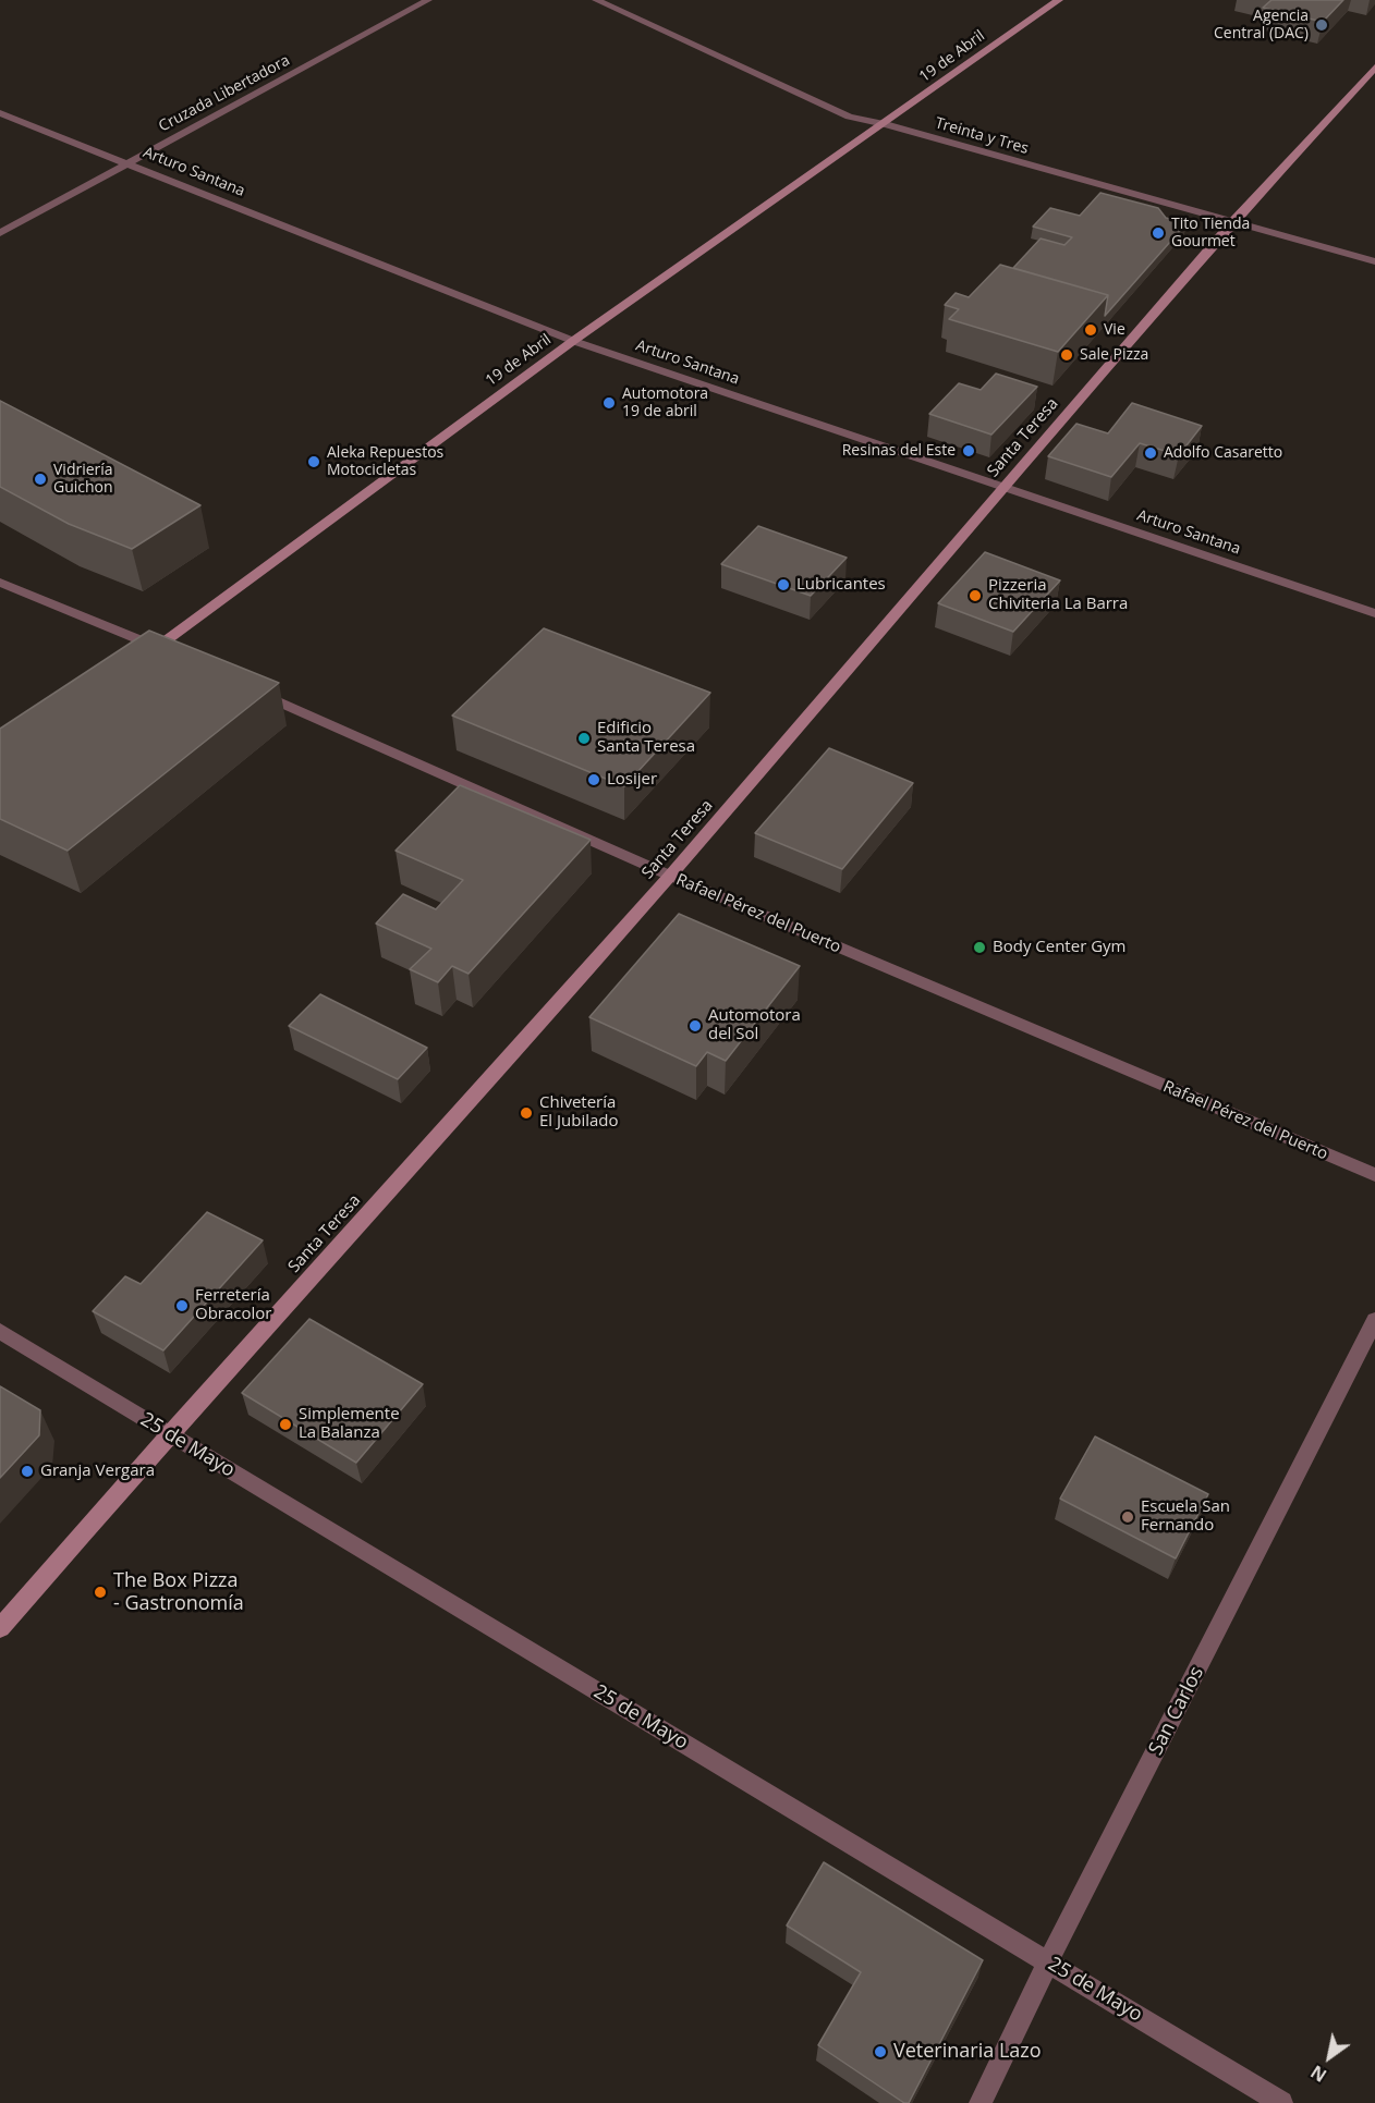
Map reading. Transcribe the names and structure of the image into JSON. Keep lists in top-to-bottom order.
{
  "streets": {
    "street": [
      "19 de Abril",
      "Cruzada Libertadora",
      "Treinta y Tres",
      "Arturo Santana",
      "Santa Teresa",
      "Rafael Pérez del Puerto",
      "25 de Mayo",
      "San Carlos"
    ]
  },
  "crossings": [
    ["19 de Abril", "Treinta y Tres"],
    ["19 de Abril", "Arturo Santana"],
    ["Cruzada Libertadora", "Arturo Santana"],
    ["Treinta y Tres", "Santa Teresa"],
    ["Arturo Santana", "Santa Teresa"],
    ["Santa Teresa", "Rafael Pérez del Puerto"],
    ["Santa Teresa", "25 de Mayo"],
    ["25 de Mayo", "San Carlos"]
  ],
  "places": [
    "Agencia Central (DAC)",
    "Tito Tienda Gourmet",
    "Vie",
    "Sale Pizza",
    "Automotora 19 de abril",
    "Resinas del Este",
    "Adolfo Casaretto",
    "Aleka Repuestos Motocicletas",
    "Vidriería Guichon",
    "Lubricantes",
    "Pizzeria Chiviteria La Barra",
    "Edificio Santa Teresa",
    "Losijer",
    "Body Center Gym",
    "Automotora del Sol",
    "Chivetería El Jubilado",
    "Ferretería Obracolor",
    "Simplemente La Balanza",
    "Granja Vergara",
    "Escuela San Fernando",
    "The Box Pizza - Gastronomía",
    "Veterinaria Lazo"
  ],
  "north": "bottom left"
}
